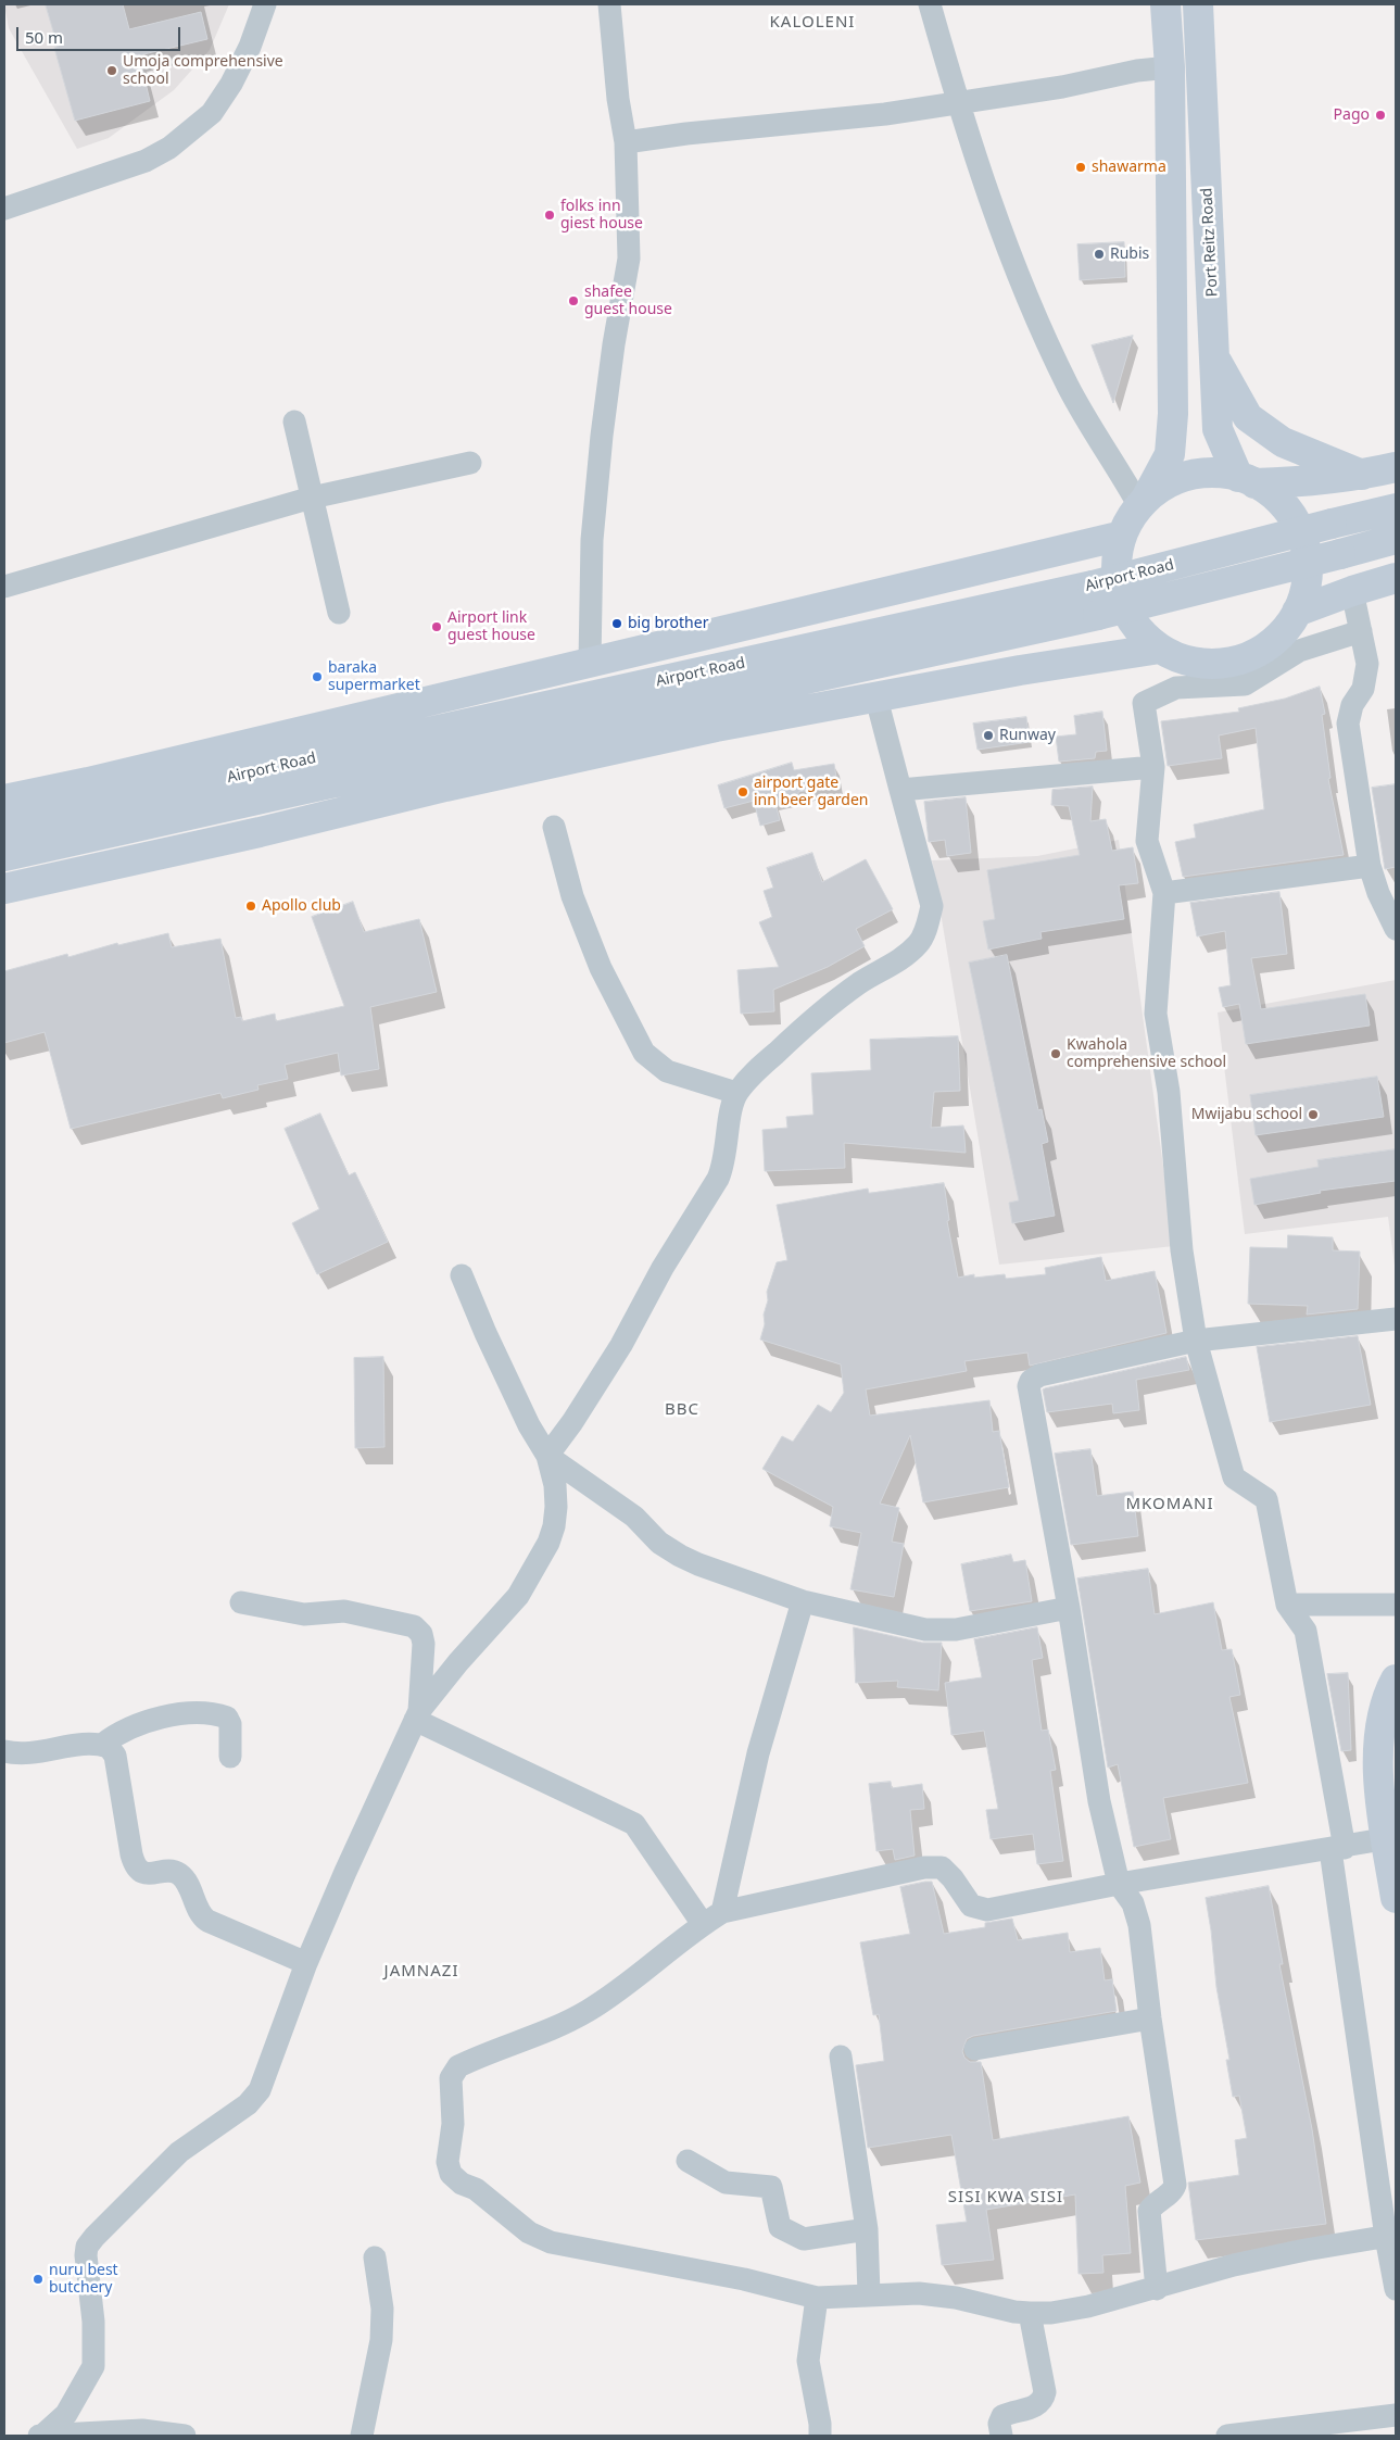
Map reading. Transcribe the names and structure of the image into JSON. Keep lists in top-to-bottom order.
{
  "streets": {
    "main road": ["Port Reitz Road", "Airport Road"]
  },
  "districts": [
    "KALOLENI",
    "BBC",
    "MKOMANI",
    "JAMNAZI",
    "SISI KWA SISI"
  ],
  "places": [
    "Umoja comprehensive school",
    "Pago",
    "shawarma",
    "folks inn giest house",
    "Rubis",
    "shafee guest house",
    "big brother",
    "Airport link guest house",
    "baraka supermarket",
    "Runway",
    "airport gate inn beer garden",
    "Apollo club",
    "Kwahola comprehensive school",
    "Mwijabu school",
    "nuru best butchery"
  ],
  "scale_bar": "50 m"
}
